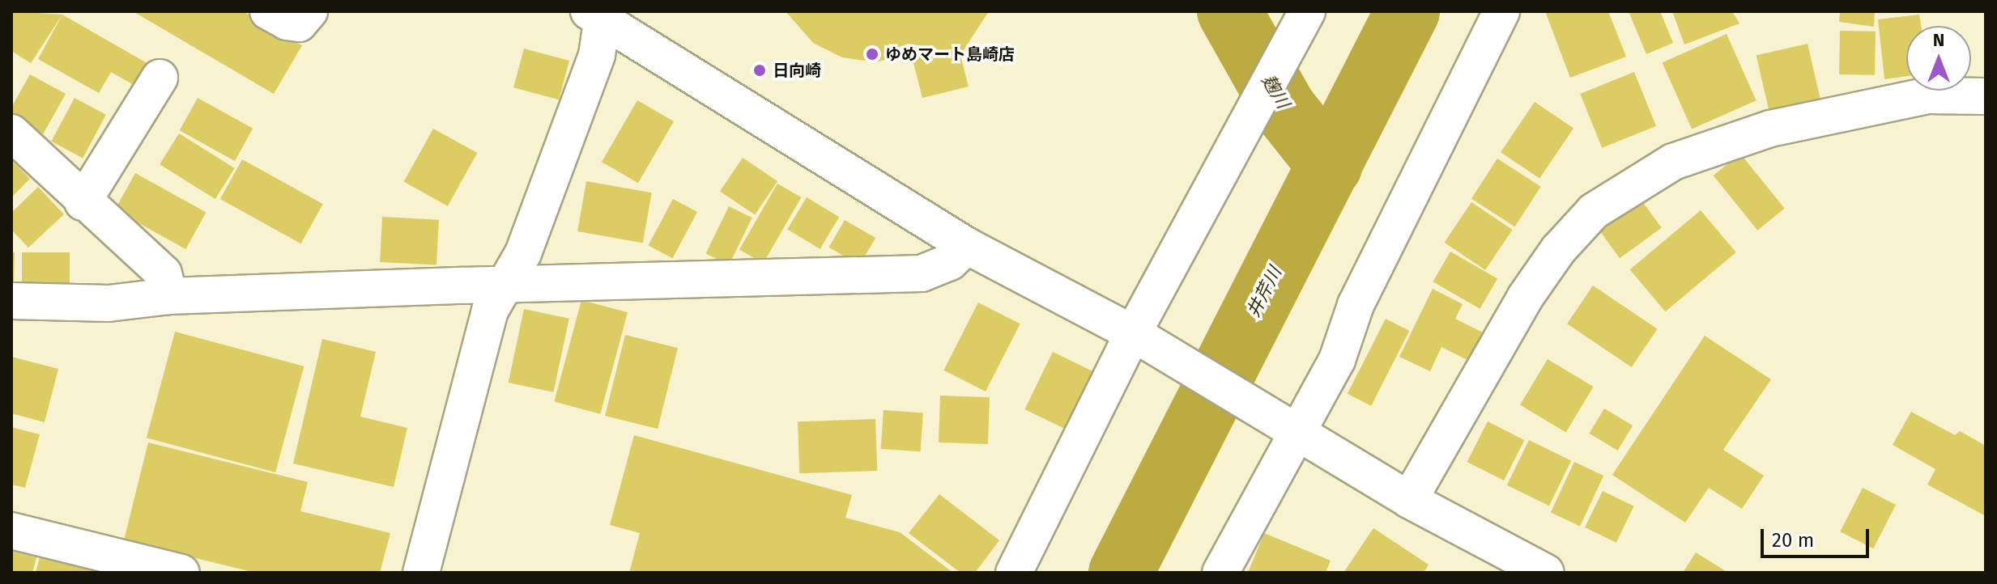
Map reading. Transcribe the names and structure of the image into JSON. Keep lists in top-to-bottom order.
{
  "water": ["麹川", "井芹川"],
  "places": ["ゆめマート島崎店", "日向崎"],
  "scale_bar": "20 m",
  "north": "top"
}
